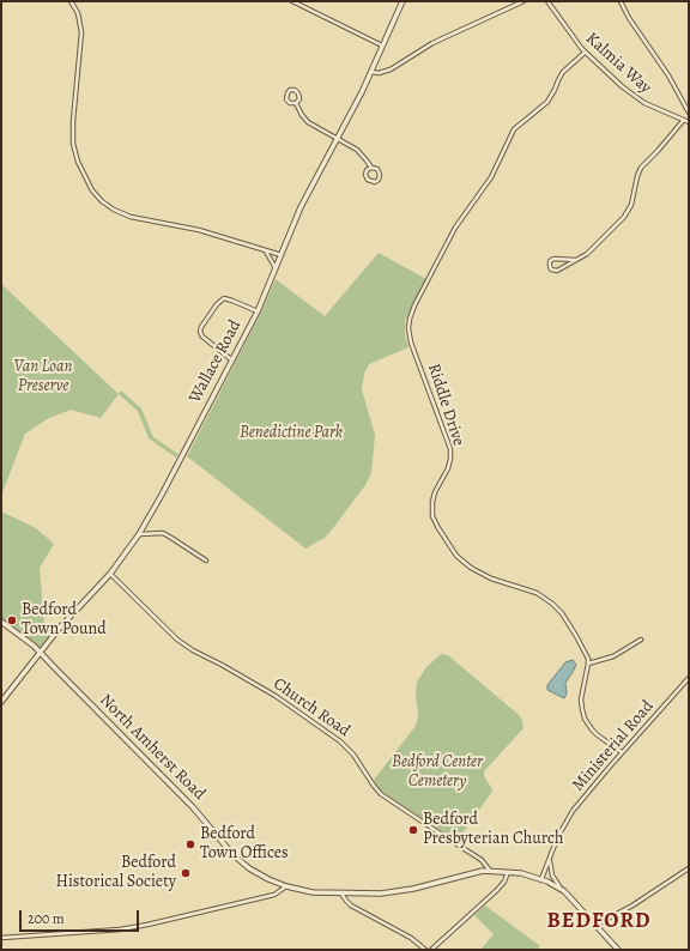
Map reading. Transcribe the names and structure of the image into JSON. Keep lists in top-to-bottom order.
{
  "streets": {
    "street": [
      "Kalmia Way",
      "Wallace Road",
      "Riddle Drive",
      "Church Road",
      "Ministerial Road",
      "North Amherst Road"
    ]
  },
  "crossings": [
    ["Kalmia Way", "Riddle Drive"],
    ["Wallace Road", "Church Road"],
    ["Wallace Road", "North Amherst Road"],
    ["Church Road", "North Amherst Road"],
    ["Ministerial Road", "North Amherst Road"]
  ],
  "districts": ["BEDFORD"],
  "parks": ["Van Loan Preserve", "Benedictine Park", "Bedford Center Cemetery"],
  "places": [
    "Bedford Town Pound",
    "Bedford Presbyterian Church",
    "Bedford Town Offices",
    "Bedford Historical Society"
  ],
  "scale_bar": "200 m"
}
